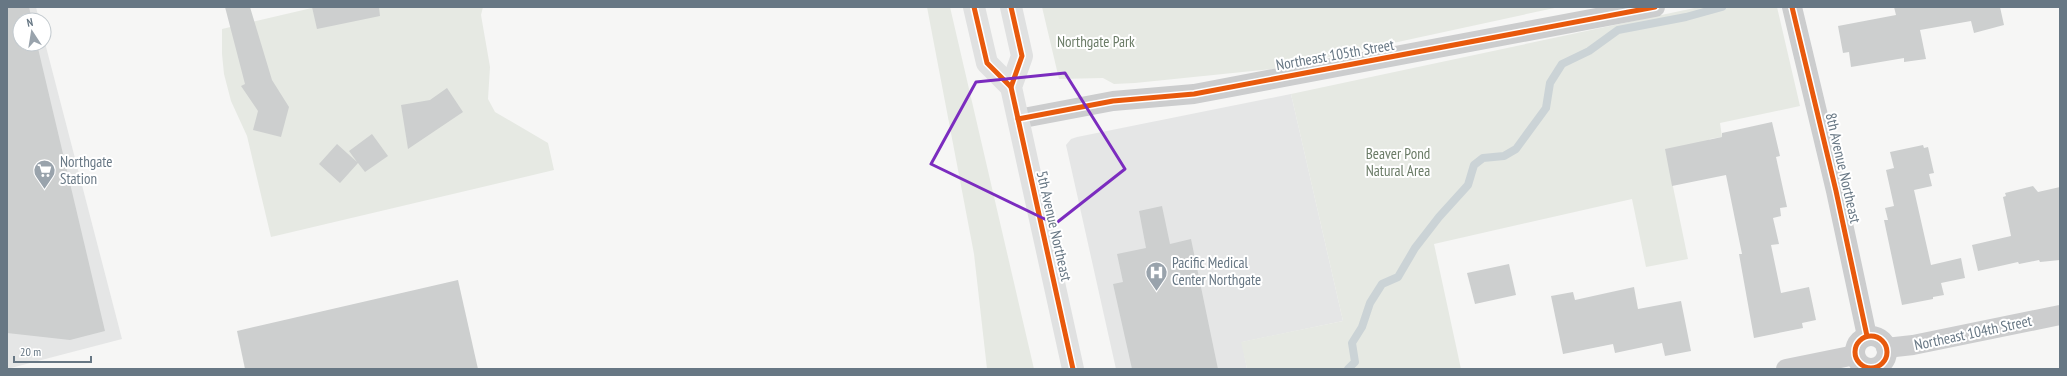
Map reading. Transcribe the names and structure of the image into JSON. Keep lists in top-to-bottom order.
{
  "streets": {
    "main road": ["5th Avenue Northeast"],
    "street": ["Northeast 105th Street", "8th Avenue Northeast", "Northeast 104th Street"]
  },
  "crossings": [
    ["Northeast 105th Street", "5th Avenue Northeast"],
    ["8th Avenue Northeast", "Northeast 104th Street"]
  ],
  "parks": ["Northgate Park", "Beaver Pond Natural Area"],
  "places": {
    "supermarket": ["Northgate Station"],
    "hospital": ["Pacific Medical Center Northgate"]
  },
  "scale_bar": "20 m",
  "north": "top"
}
